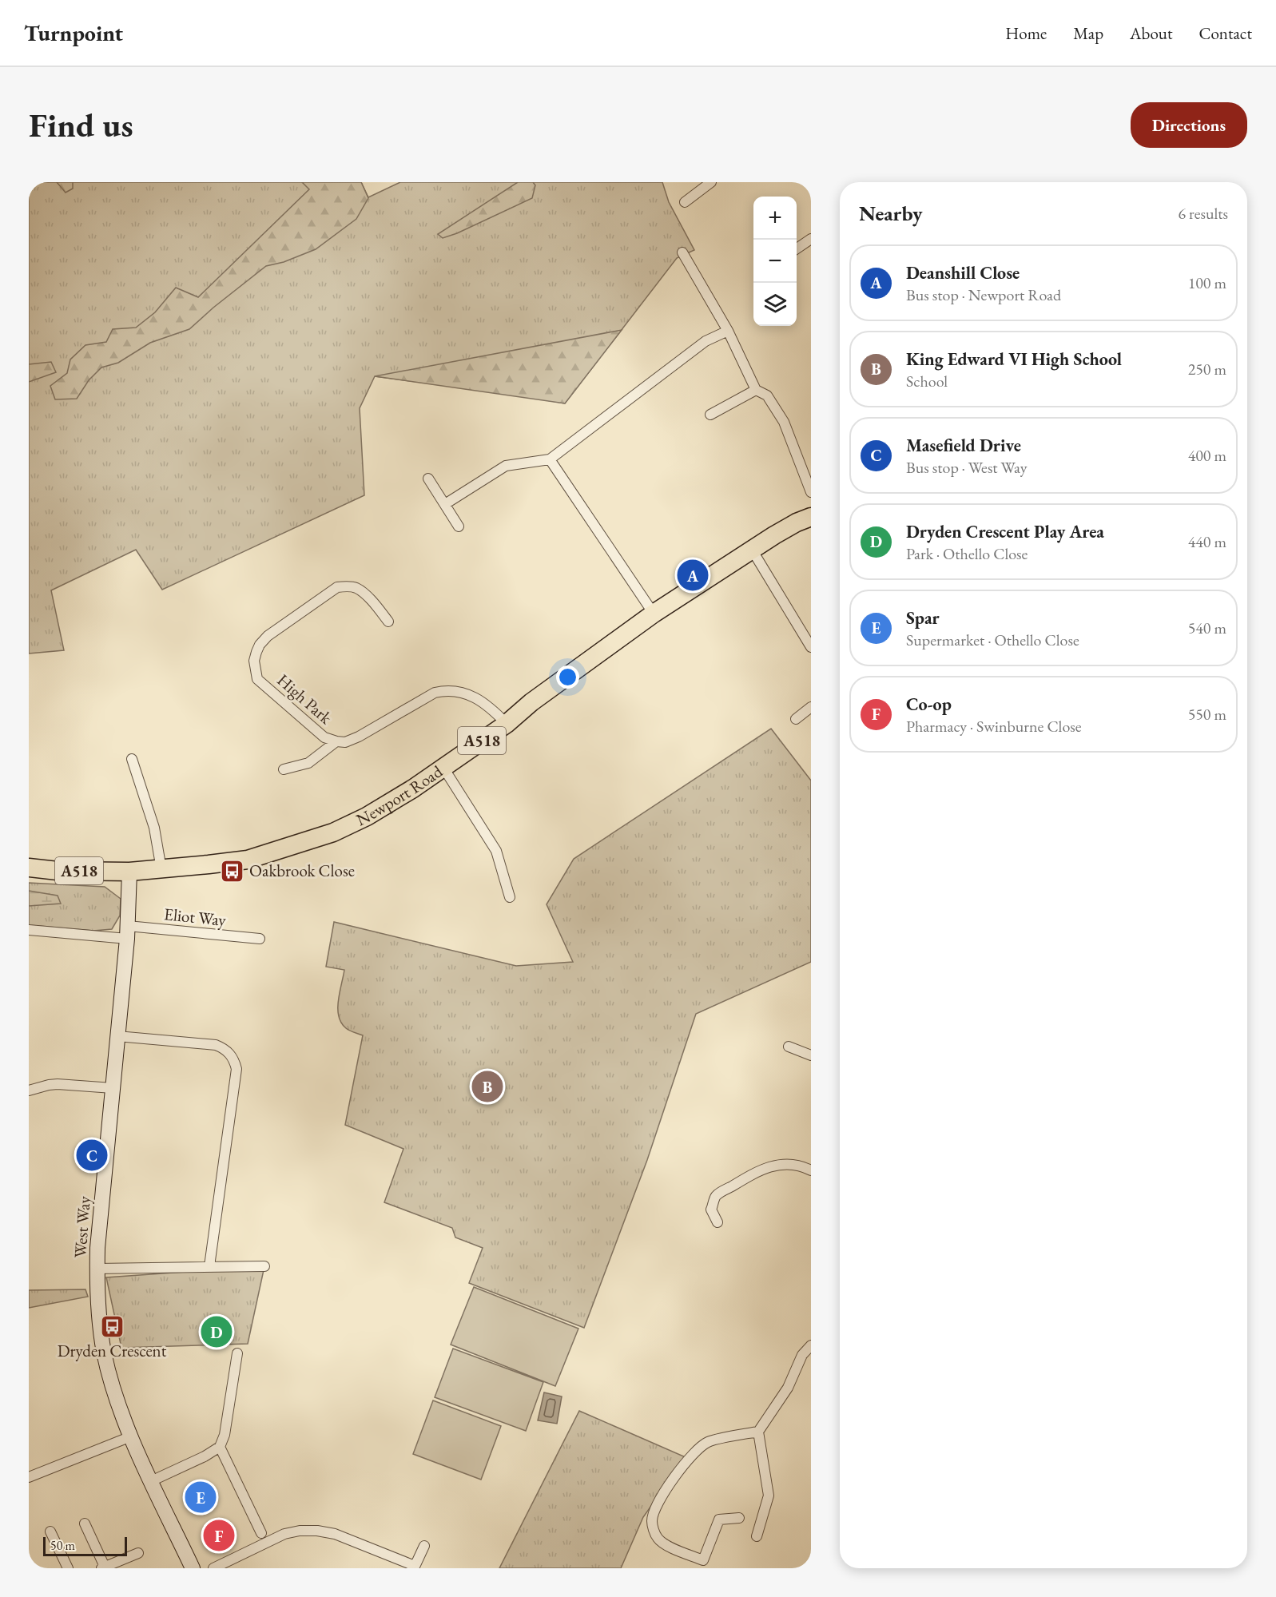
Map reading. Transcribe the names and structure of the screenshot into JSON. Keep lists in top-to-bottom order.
{
  "streets": {
    "highway": ["A518", "Newport Road"],
    "street": ["High Park", "Eliot Way", "West Way"]
  },
  "crossings": [
    ["High Park", "Newport Road"],
    ["Newport Road", "West Way"],
    ["Eliot Way", "West Way"]
  ],
  "places": {
    "bus stop": ["Oakbrook Close", "Dryden Crescent"]
  },
  "scale_bar": "50 m",
  "page": {
    "header": "Turnpoint",
    "nav": [
      "Home",
      "Map",
      "About",
      "Contact"
    ],
    "buttons": "Directions",
    "title": "Find us",
    "heading": ["Nearby", "6 results"],
    "map_buttons": ["+", "−"],
    "list": [
      {
        "mark": "A",
        "name": "Deanshill Close",
        "note": "Bus stop · Newport Road",
        "value": "100 m"
      },
      {
        "mark": "B",
        "name": "King Edward VI High School",
        "note": "School",
        "value": "250 m"
      },
      {
        "mark": "C",
        "name": "Masefield Drive",
        "note": "Bus stop · West Way",
        "value": "400 m"
      },
      {
        "mark": "D",
        "name": "Dryden Crescent Play Area",
        "note": "Park · Othello Close",
        "value": "440 m"
      },
      {
        "mark": "E",
        "name": "Spar",
        "note": "Supermarket · Othello Close",
        "value": "540 m"
      },
      {
        "mark": "F",
        "name": "Co-op",
        "note": "Pharmacy · Swinburne Close",
        "value": "550 m"
      }
    ],
    "pins": [
      "A",
      "B",
      "C",
      "D",
      "E",
      "F"
    ],
    "scale": "50 m"
  }
}
